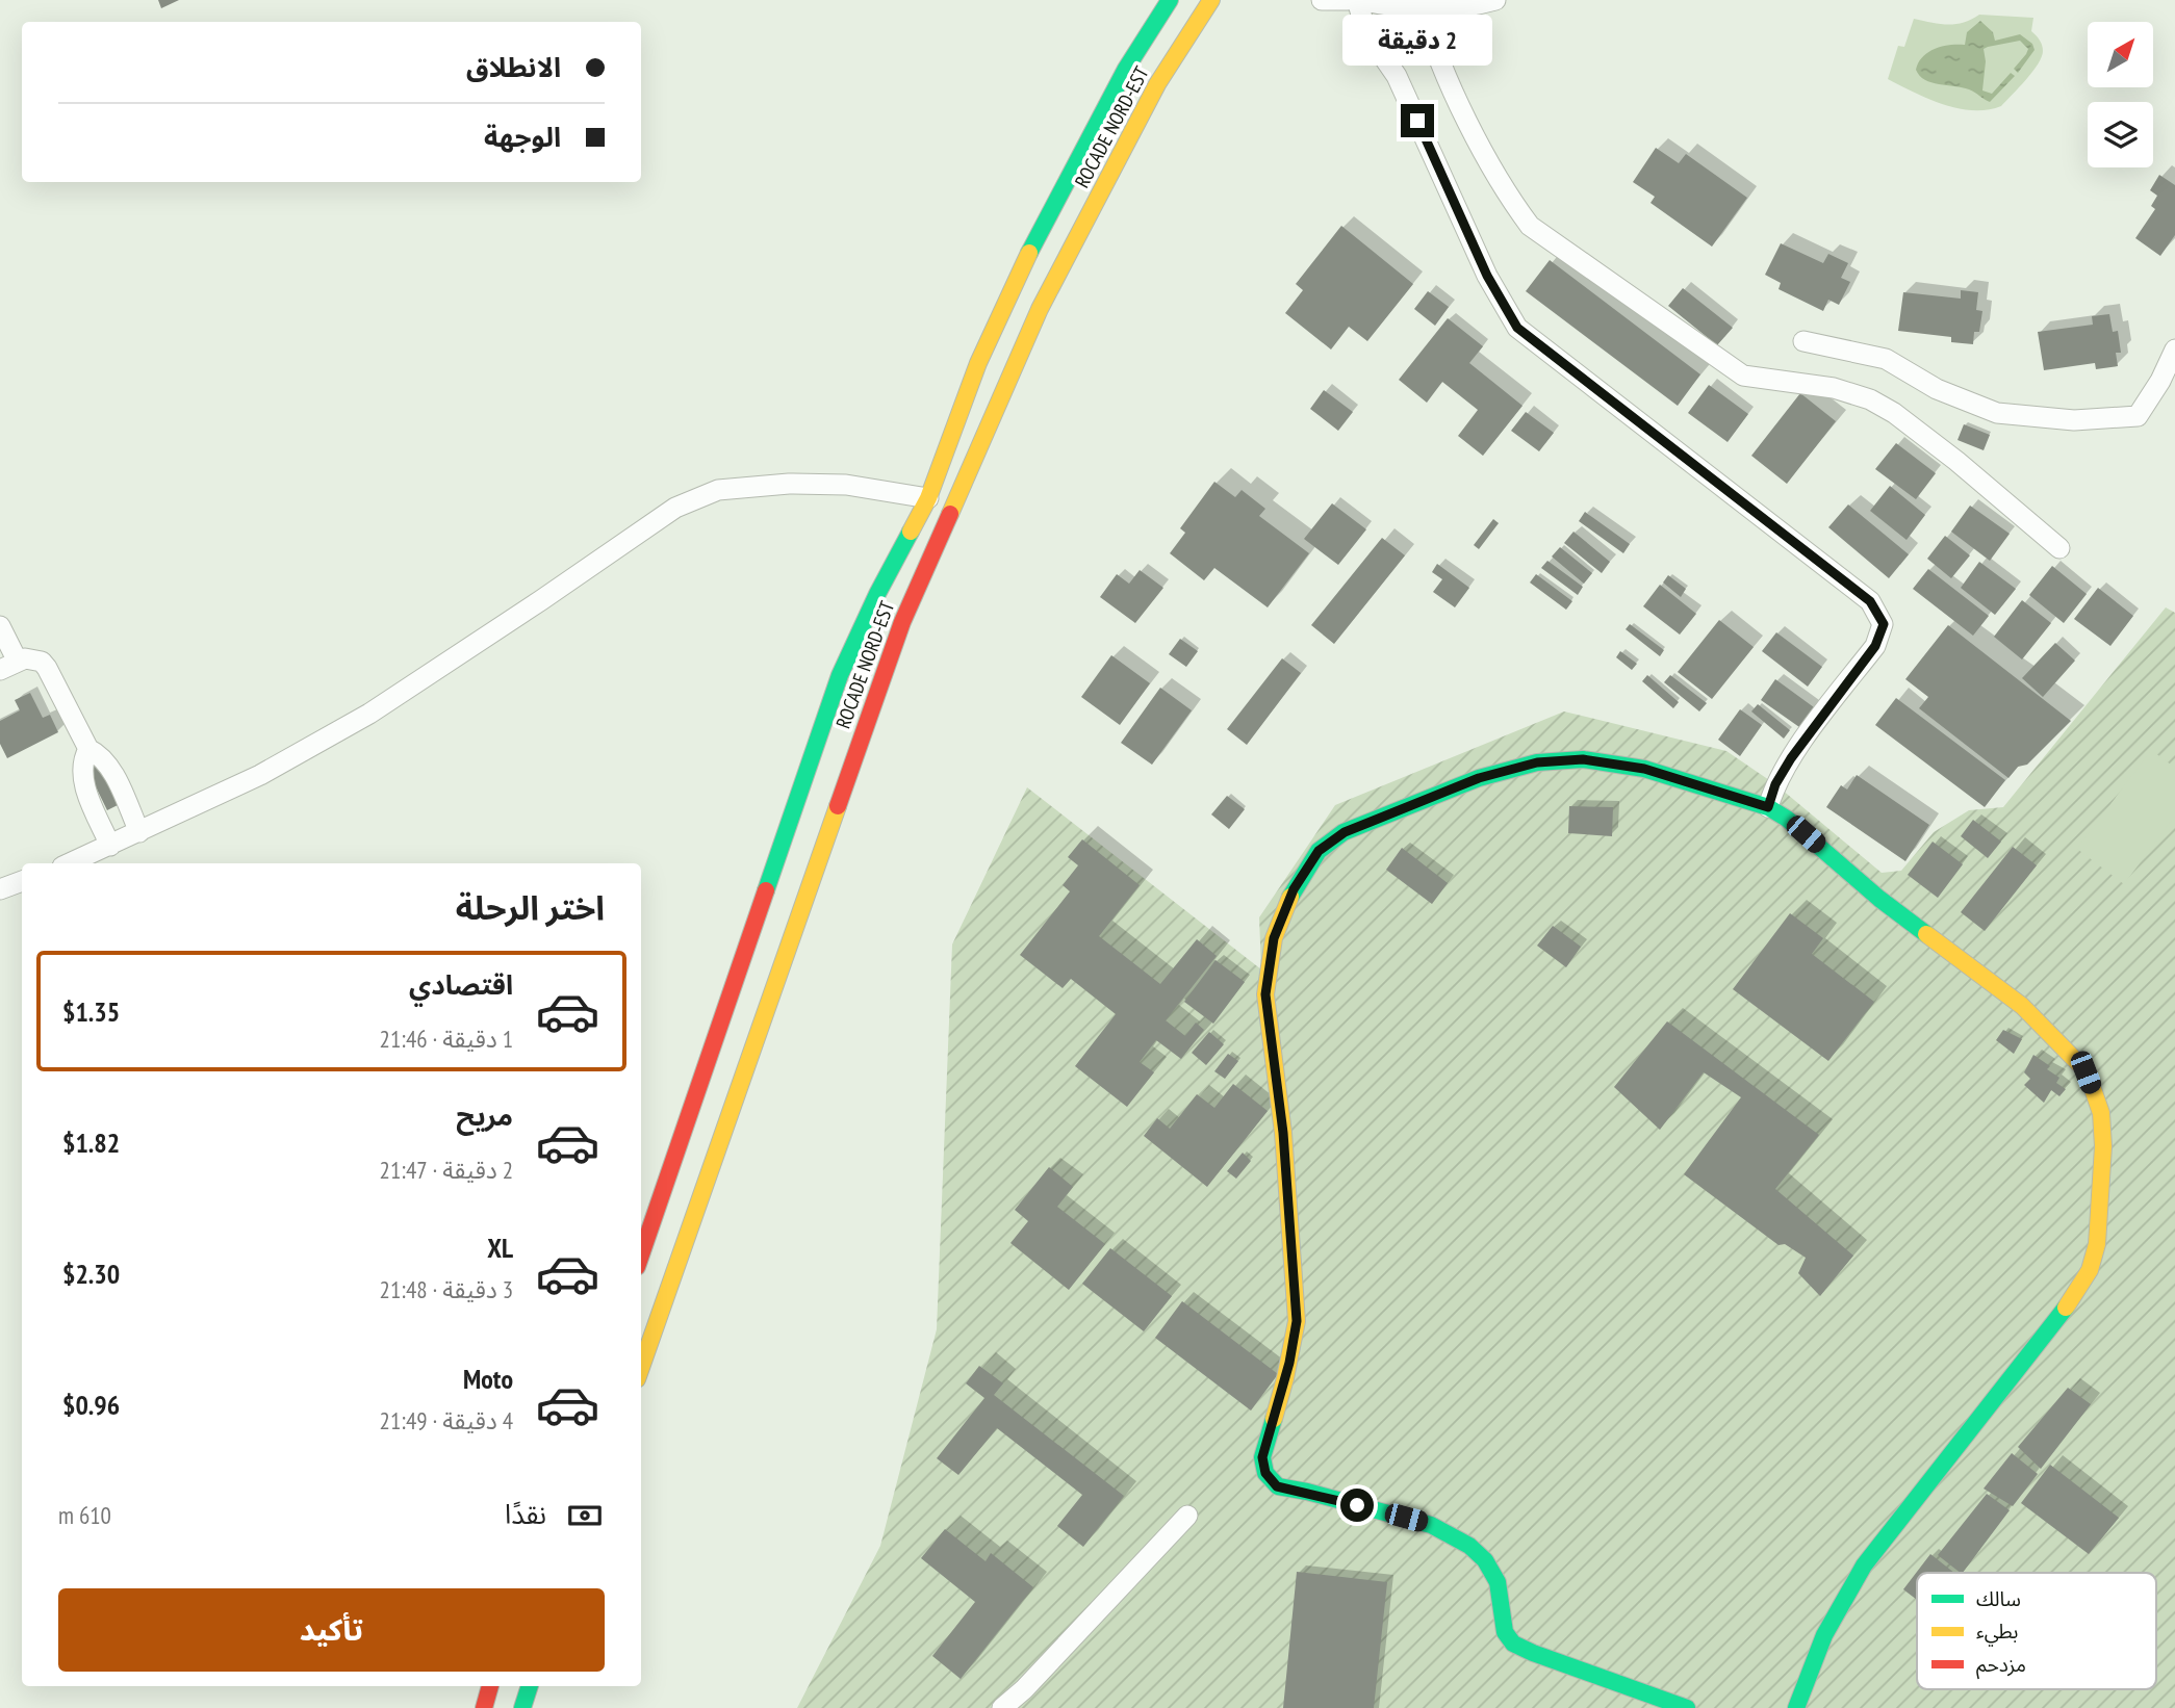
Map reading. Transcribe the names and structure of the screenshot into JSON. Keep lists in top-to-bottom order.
{
  "streets": {
    "main road": ["ROCADE NORD-EST"]
  },
  "legend": ["سالك", "بطيء", "مزدحم"],
  "north": "top right",
  "page": {
    "bubble": "2 دقيقة",
    "banner": ["الانطلاق", "الوجهة"],
    "heading": "اختر الرحلة",
    "list": [
      {
        "name": "اقتصادي",
        "note": "1 دقيقة · 21:46",
        "value": "$1.35"
      },
      {
        "name": "مريح",
        "note": "2 دقيقة · 21:47",
        "value": "$1.82"
      },
      {
        "name": "XL",
        "note": "3 دقيقة · 21:48",
        "value": "$2.30"
      },
      {
        "name": "Moto",
        "note": "4 دقيقة · 21:49",
        "value": "$0.96"
      }
    ],
    "pay": ["نقدًا", "610 m"],
    "buttons": "تأكيد"
  }
}
